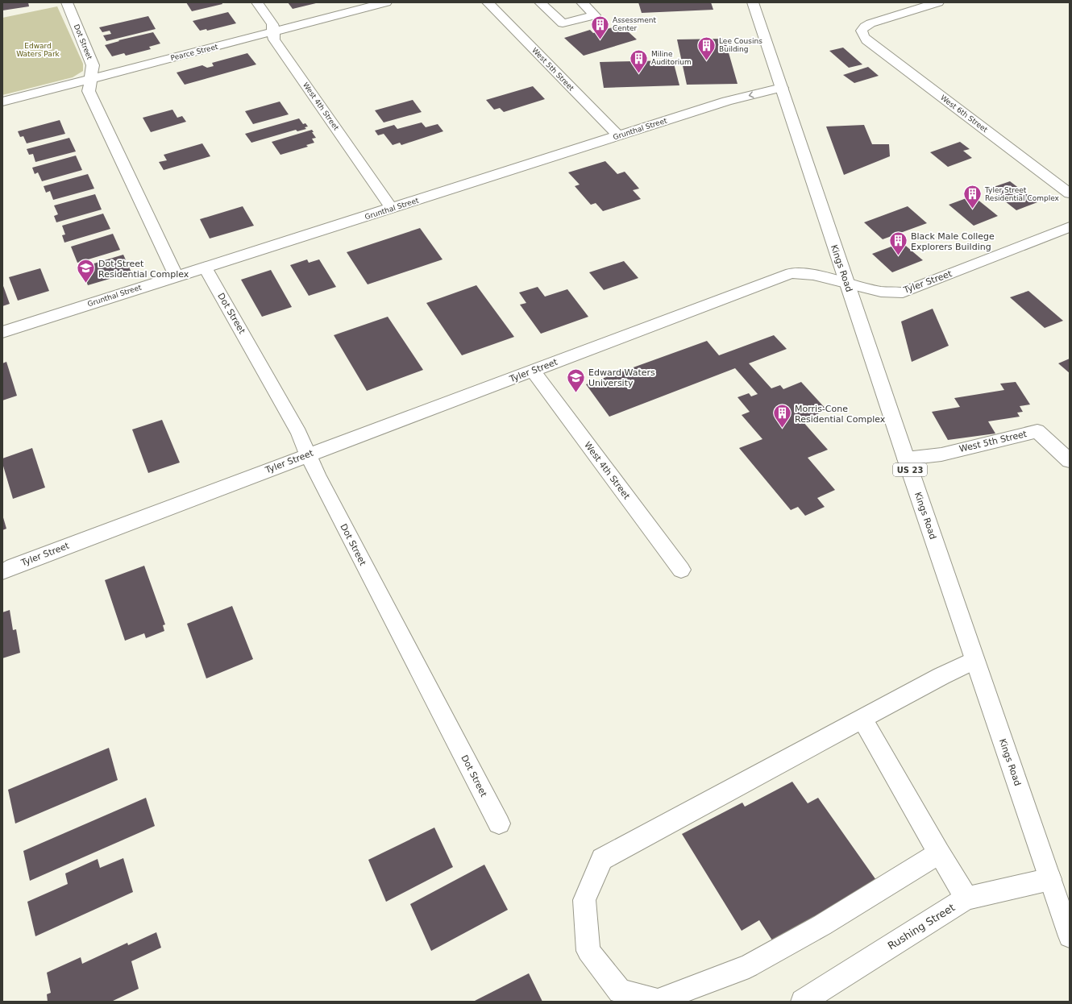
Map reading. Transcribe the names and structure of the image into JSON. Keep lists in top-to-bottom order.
{
  "streets": {
    "street": [
      "Dot Street",
      "Pearce Street",
      "West 5th Street",
      "West 4th Street",
      "West 6th Street",
      "Grunthal Street",
      "Kings Road",
      "Tyler Street",
      "US 23",
      "Rushing Street"
    ]
  },
  "crossings": [
    ["Dot Street", "Pearce Street"],
    ["Dot Street", "Grunthal Street"],
    ["Dot Street", "Tyler Street"],
    ["Pearce Street", "West 4th Street"],
    ["West 5th Street", "Grunthal Street"],
    ["West 5th Street", "Kings Road"],
    ["West 4th Street", "Grunthal Street"],
    ["West 4th Street", "Tyler Street"],
    ["Grunthal Street", "Kings Road"],
    ["Kings Road", "Tyler Street"],
    ["Kings Road", "Rushing Street"]
  ],
  "parks": ["Edward Waters Park"],
  "places": {
    "building": [
      "Assessment Center",
      "Lee Cousins Building",
      "Miline Auditorium",
      "Tyler Street Residential Complex",
      "Black Male College Explorers Building",
      "Morris-Cone Residential Complex"
    ],
    "school or university": ["Dot Street Residential Complex", "Edward Waters University"]
  }
}
